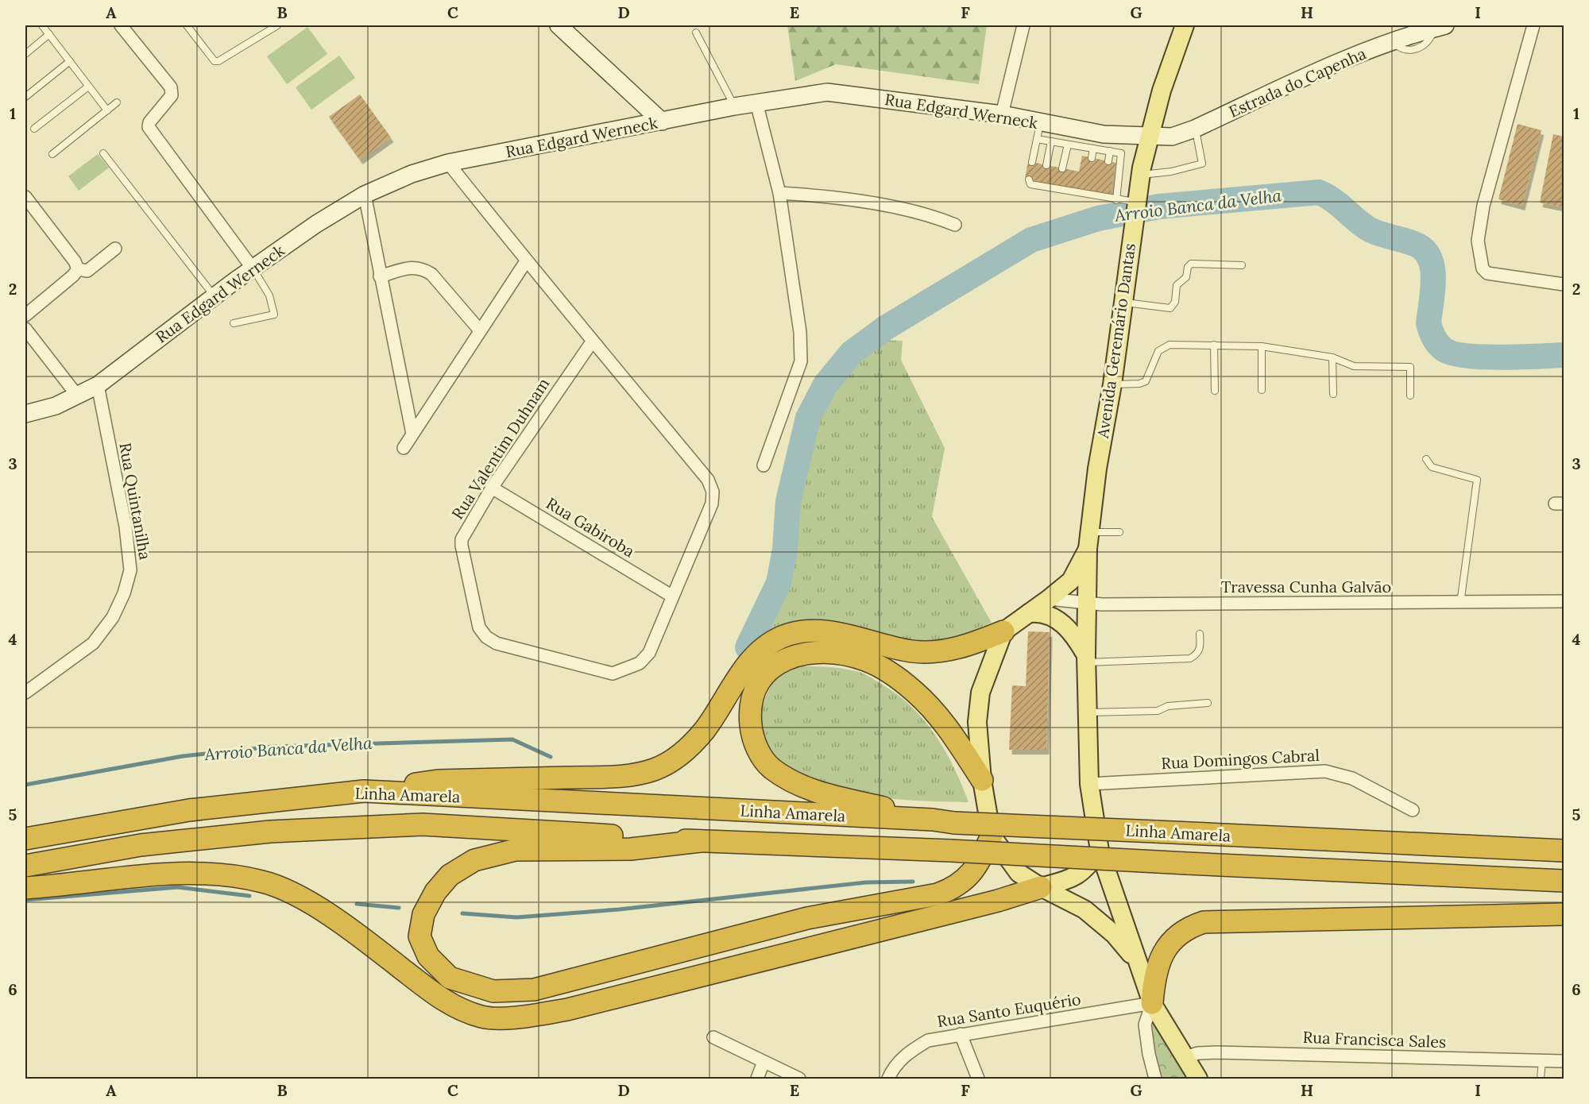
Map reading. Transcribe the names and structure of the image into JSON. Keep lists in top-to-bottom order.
{
  "streets": {
    "highway": ["Linha Amarela"],
    "main road": ["Avenida Geremário Dantas"],
    "street": [
      "Estrada do Capenha",
      "Rua Edgard Werneck",
      "Rua Valentim Duhnam",
      "Rua Quintanilha",
      "Rua Gabiroba",
      "Travessa Cunha Galvão",
      "Rua Domingos Cabral",
      "Rua Santo Euquério",
      "Rua Francisca Sales"
    ]
  },
  "crossings": [
    ["Estrada do Capenha", "Rua Edgard Werneck"],
    ["Estrada do Capenha", "Avenida Geremário Dantas"],
    ["Rua Edgard Werneck", "Avenida Geremário Dantas"],
    ["Rua Edgard Werneck", "Rua Valentim Duhnam"],
    ["Rua Edgard Werneck", "Rua Quintanilha"],
    ["Avenida Geremário Dantas", "Travessa Cunha Galvão"],
    ["Avenida Geremário Dantas", "Rua Domingos Cabral"],
    ["Avenida Geremário Dantas", "Rua Santo Euquério"],
    ["Avenida Geremário Dantas", "Rua Francisca Sales"],
    ["Rua Valentim Duhnam", "Rua Gabiroba"]
  ],
  "water": ["Arroio Banca da Velha"],
  "grid": {
    "columns": [
      "A",
      "B",
      "C",
      "D",
      "E",
      "F",
      "G",
      "H",
      "I"
    ],
    "rows": [
      "1",
      "2",
      "3",
      "4",
      "5",
      "6"
    ]
  }
}
